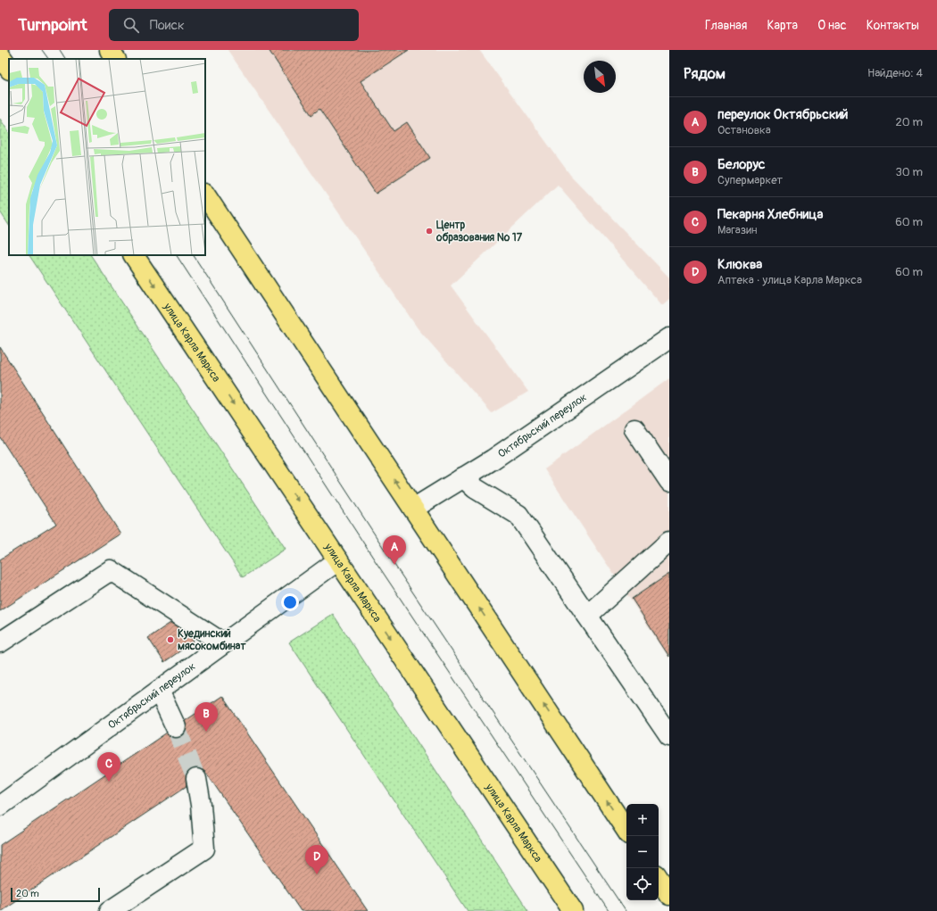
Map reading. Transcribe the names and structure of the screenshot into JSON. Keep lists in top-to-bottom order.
{
  "streets": {
    "main road": ["улица Карла Маркса"],
    "street": ["Октябрьский переулок"]
  },
  "crossings": [
    ["улица Карла Маркса", "Октябрьский переулок"]
  ],
  "places": ["Центр образования № 17", "Куединский мясокомбинат"],
  "scale_bar": "20 m",
  "north": "bottom right",
  "page": {
    "header": "Turnpoint",
    "search": "Поиск",
    "nav": [
      "Главная",
      "Карта",
      "О нас",
      "Контакты"
    ],
    "heading": ["Рядом", "Найдено: 4"],
    "list": [
      {
        "mark": "A",
        "name": "переулок Октябрьский",
        "note": "Остановка",
        "value": "20 m"
      },
      {
        "mark": "B",
        "name": "Белорус",
        "note": "Супермаркет",
        "value": "30 m"
      },
      {
        "mark": "C",
        "name": "Пекарня Хлебница",
        "note": "Магазин",
        "value": "60 m"
      },
      {
        "mark": "D",
        "name": "Клюква",
        "note": "Аптека · улица Карла Маркса",
        "value": "60 m"
      }
    ],
    "pins": [
      "A",
      "B",
      "C",
      "D"
    ],
    "map_buttons": ["+", "−"],
    "scale": "20 m"
  }
}
